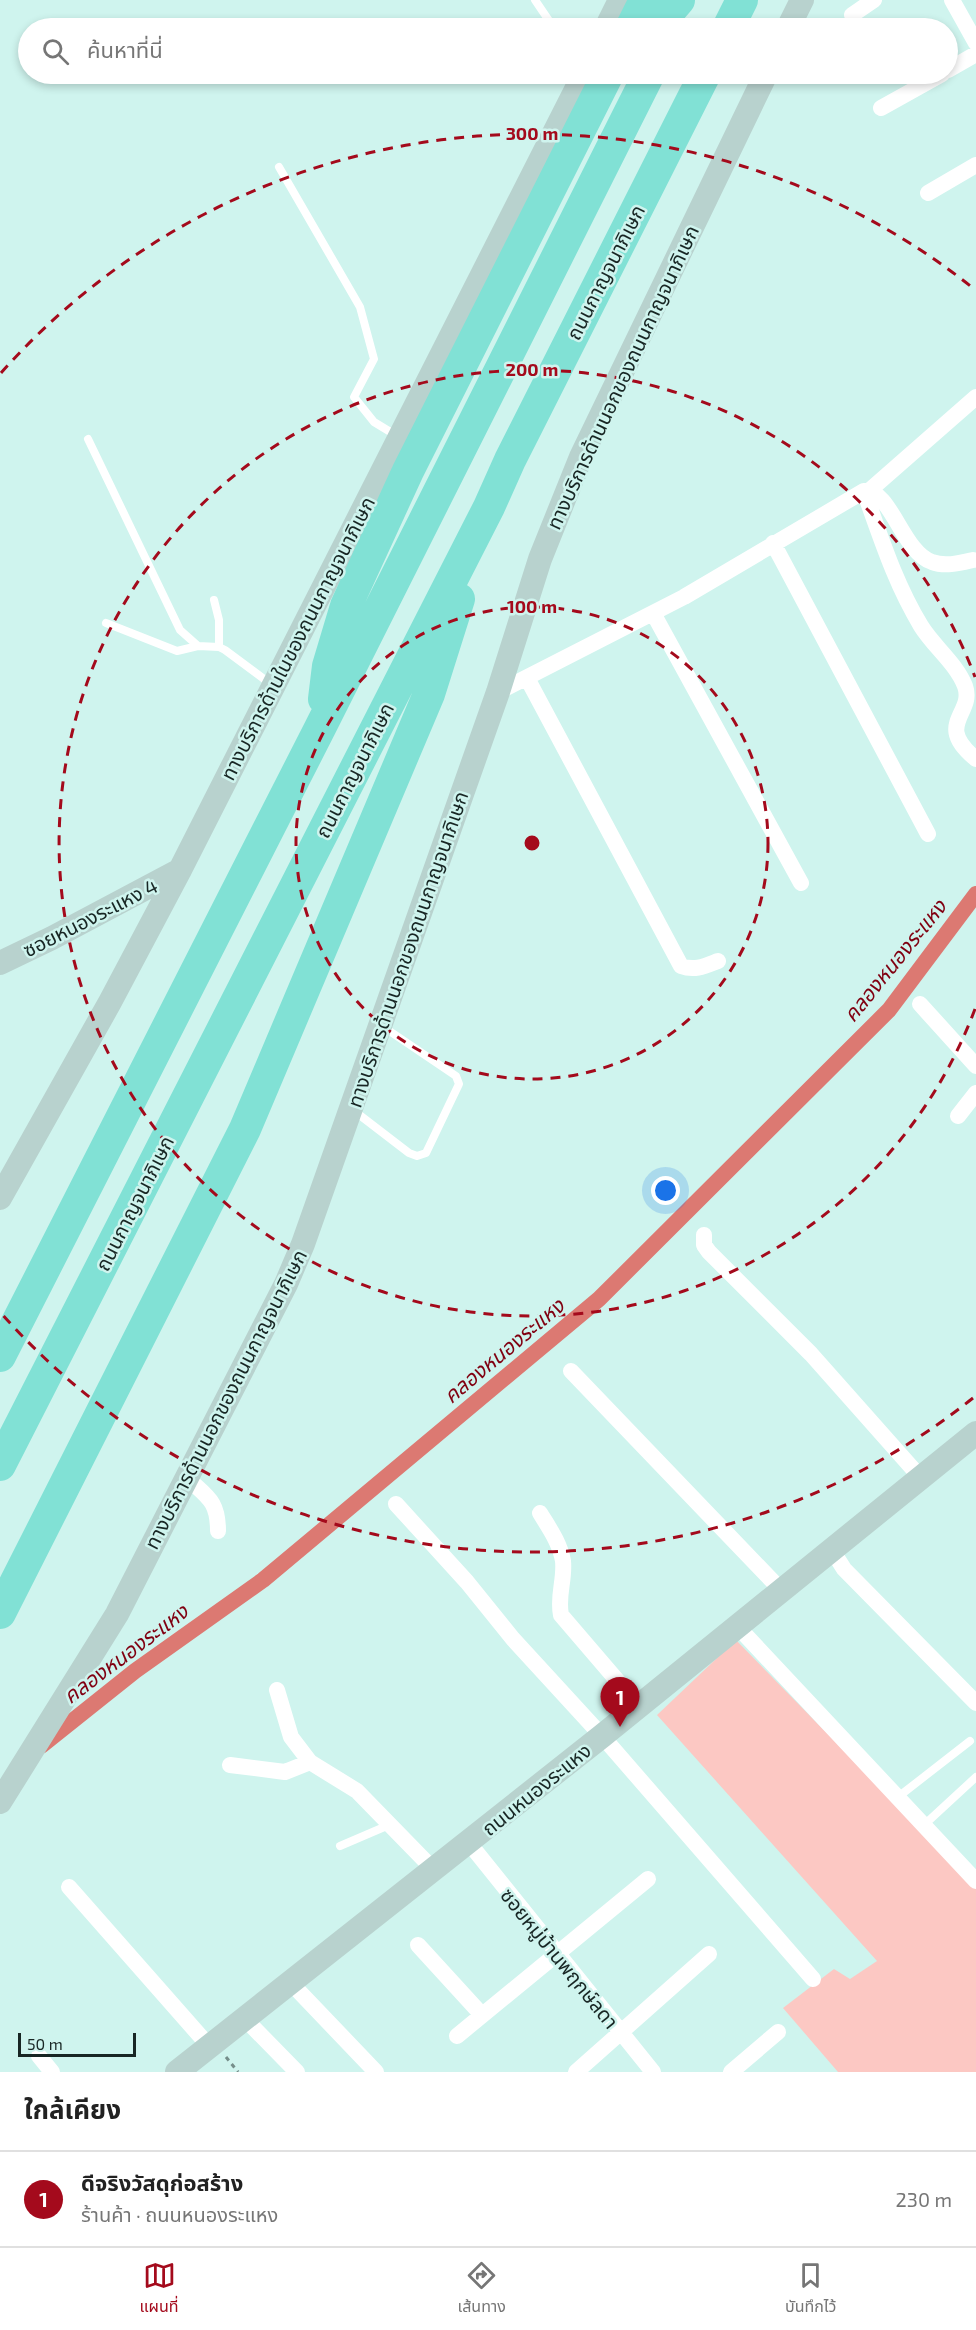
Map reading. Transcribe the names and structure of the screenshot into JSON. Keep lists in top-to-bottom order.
{
  "streets": {
    "highway": ["ถนนกาญจนาภิเษก"],
    "main road": [
      "ทางบริการด้านนอกของถนนกาญจนาภิเษก",
      "ทางบริการด้านในของถนนกาญจนาภิเษก",
      "ซอยหนองระแหง 4",
      "ถนนหนองระแหง"
    ],
    "street": ["ซอยหมู่บ้านพฤกษ์ลดา"]
  },
  "crossings": [
    ["ทางบริการด้านในของถนนกาญจนาภิเษก", "ซอยหนองระแหง 4"],
    ["ถนนหนองระแหง", "ซอยหมู่บ้านพฤกษ์ลดา"]
  ],
  "water": ["คลองหนองระแหง"],
  "scale_bar": "50 m",
  "page": {
    "search": "ค้นหาที่นี่",
    "pins": "1",
    "scale": "50 m",
    "heading": "ใกล้เคียง",
    "list": [
      {
        "mark": "1",
        "name": "ดีจริงวัสดุก่อสร้าง",
        "note": "ร้านค้า · ถนนหนองระแหง",
        "value": "230 m"
      }
    ],
    "nav": ["แผนที่", "เส้นทาง", "บันทึกไว้"]
  },
  "rings": ["300 m", "200 m", "100 m"]
}
